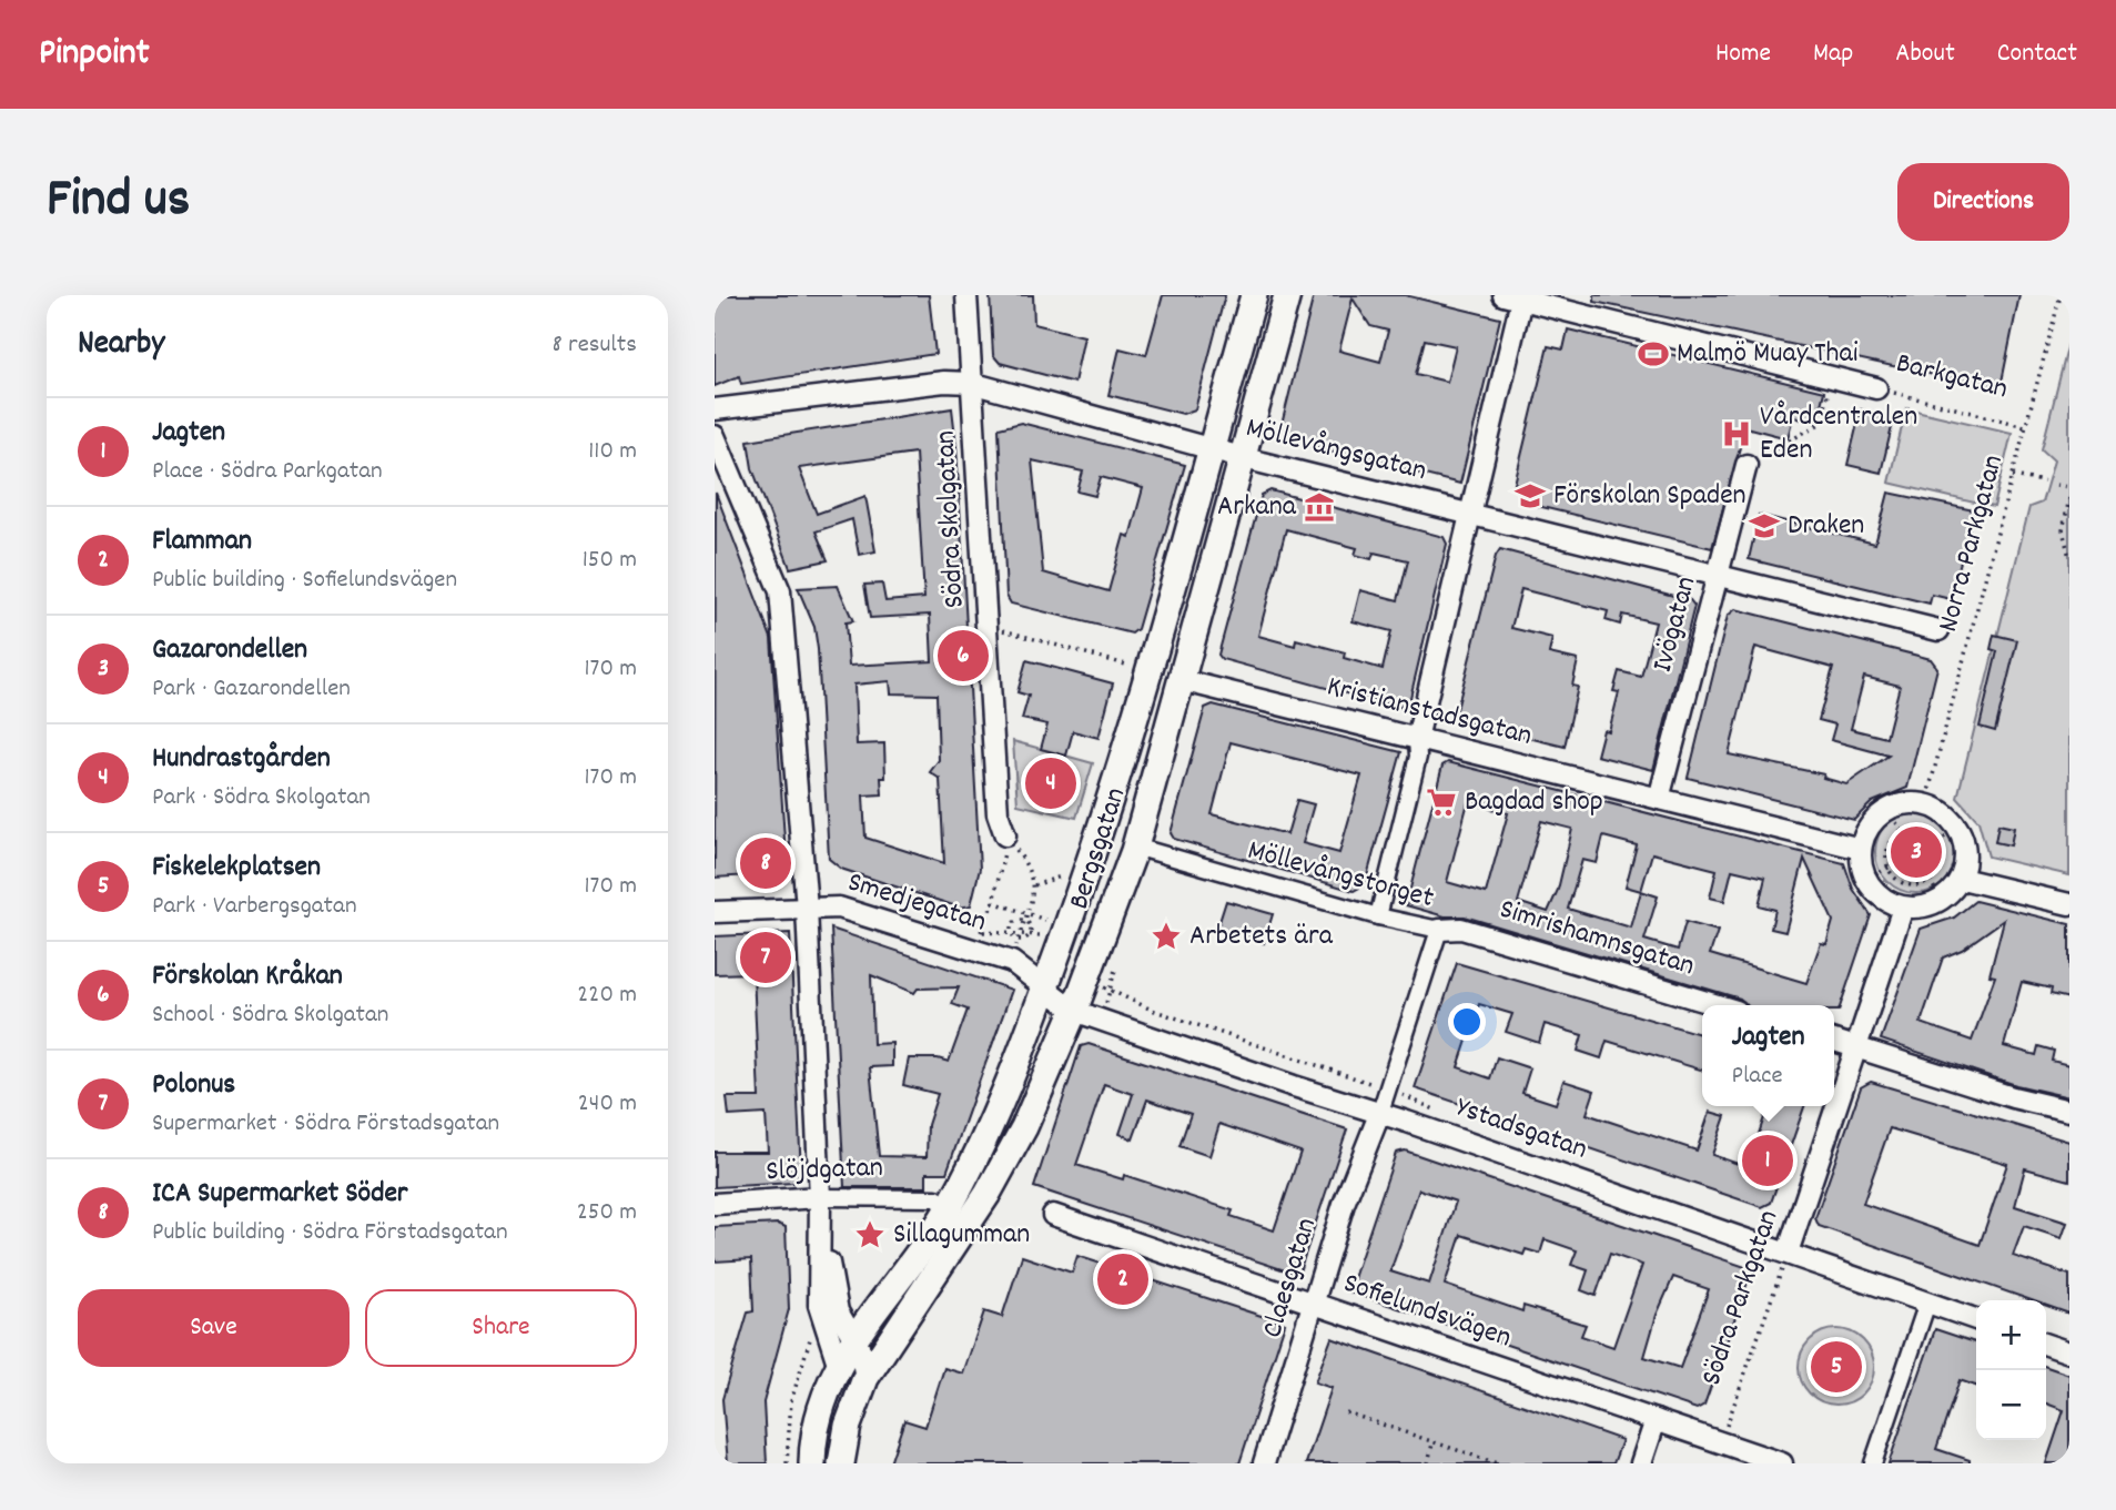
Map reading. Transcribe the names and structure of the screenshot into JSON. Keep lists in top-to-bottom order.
{
  "streets": {
    "street": [
      "Barkgatan",
      "Möllevångsgatan",
      "Södra Skolgatan",
      "Ivögatan",
      "Kristianstadsgatan",
      "Bergsgatan",
      "Möllevångstorget",
      "Smedjegatan",
      "Simrishamnsgatan",
      "Ystadsgatan",
      "Slöjdgatan",
      "Claesgatan",
      "Södra Parkgatan",
      "Sofielundsvägen"
    ],
    "path": ["Norra Parkgatan"]
  },
  "crossings": [
    ["Barkgatan", "Norra Parkgatan"],
    ["Möllevångsgatan", "Södra Skolgatan"],
    ["Möllevångsgatan", "Ivögatan"],
    ["Möllevångsgatan", "Bergsgatan"],
    ["Ivögatan", "Kristianstadsgatan"],
    ["Kristianstadsgatan", "Bergsgatan"],
    ["Bergsgatan", "Möllevångstorget"],
    ["Bergsgatan", "Smedjegatan"],
    ["Bergsgatan", "Ystadsgatan"],
    ["Möllevångstorget", "Simrishamnsgatan"],
    ["Möllevångstorget", "Ystadsgatan"],
    ["Möllevångstorget", "Claesgatan"],
    ["Smedjegatan", "Ystadsgatan"],
    ["Ystadsgatan", "Claesgatan"],
    ["Ystadsgatan", "Södra Parkgatan"],
    ["Claesgatan", "Sofielundsvägen"],
    ["Södra Parkgatan", "Sofielundsvägen"]
  ],
  "places": {
    "sports": ["Malmö Muay Thai"],
    "hospital": ["Vårdcentralen Eden"],
    "school or university": ["Förskolan Spaden", "Draken"],
    "museum": ["Arkana"],
    "supermarket": ["Bagdad shop"],
    "place": ["Arbetets ära", "Sillagumman"]
  },
  "page": {
    "header": "Pinpoint",
    "nav": [
      "Home",
      "Map",
      "About",
      "Contact"
    ],
    "title": "Find us",
    "buttons": [
      "Directions",
      ["Save", "Share"]
    ],
    "heading": ["Nearby", "8 results"],
    "list": [
      {
        "mark": "1",
        "name": "Jagten",
        "note": "Place · Södra Parkgatan",
        "value": "110 m"
      },
      {
        "mark": "2",
        "name": "Flamman",
        "note": "Public building · Sofielundsvägen",
        "value": "150 m"
      },
      {
        "mark": "3",
        "name": "Gazarondellen",
        "note": "Park · Gazarondellen",
        "value": "170 m"
      },
      {
        "mark": "4",
        "name": "Hundrastgården",
        "note": "Park · Södra Skolgatan",
        "value": "170 m"
      },
      {
        "mark": "5",
        "name": "Fiskelekplatsen",
        "note": "Park · Varbergsgatan",
        "value": "170 m"
      },
      {
        "mark": "6",
        "name": "Förskolan Kråkan",
        "note": "School · Södra Skolgatan",
        "value": "220 m"
      },
      {
        "mark": "7",
        "name": "Polonus",
        "note": "Supermarket · Södra Förstadsgatan",
        "value": "240 m"
      },
      {
        "mark": "8",
        "name": "ICA Supermarket Söder",
        "note": "Public building · Södra Förstadsgatan",
        "value": "250 m"
      }
    ],
    "pins": [
      "6",
      "4",
      "3",
      "8",
      "7",
      "1",
      "2",
      "5"
    ],
    "popup": ["Jagten", "Place"],
    "map_buttons": ["+", "−"]
  }
}
